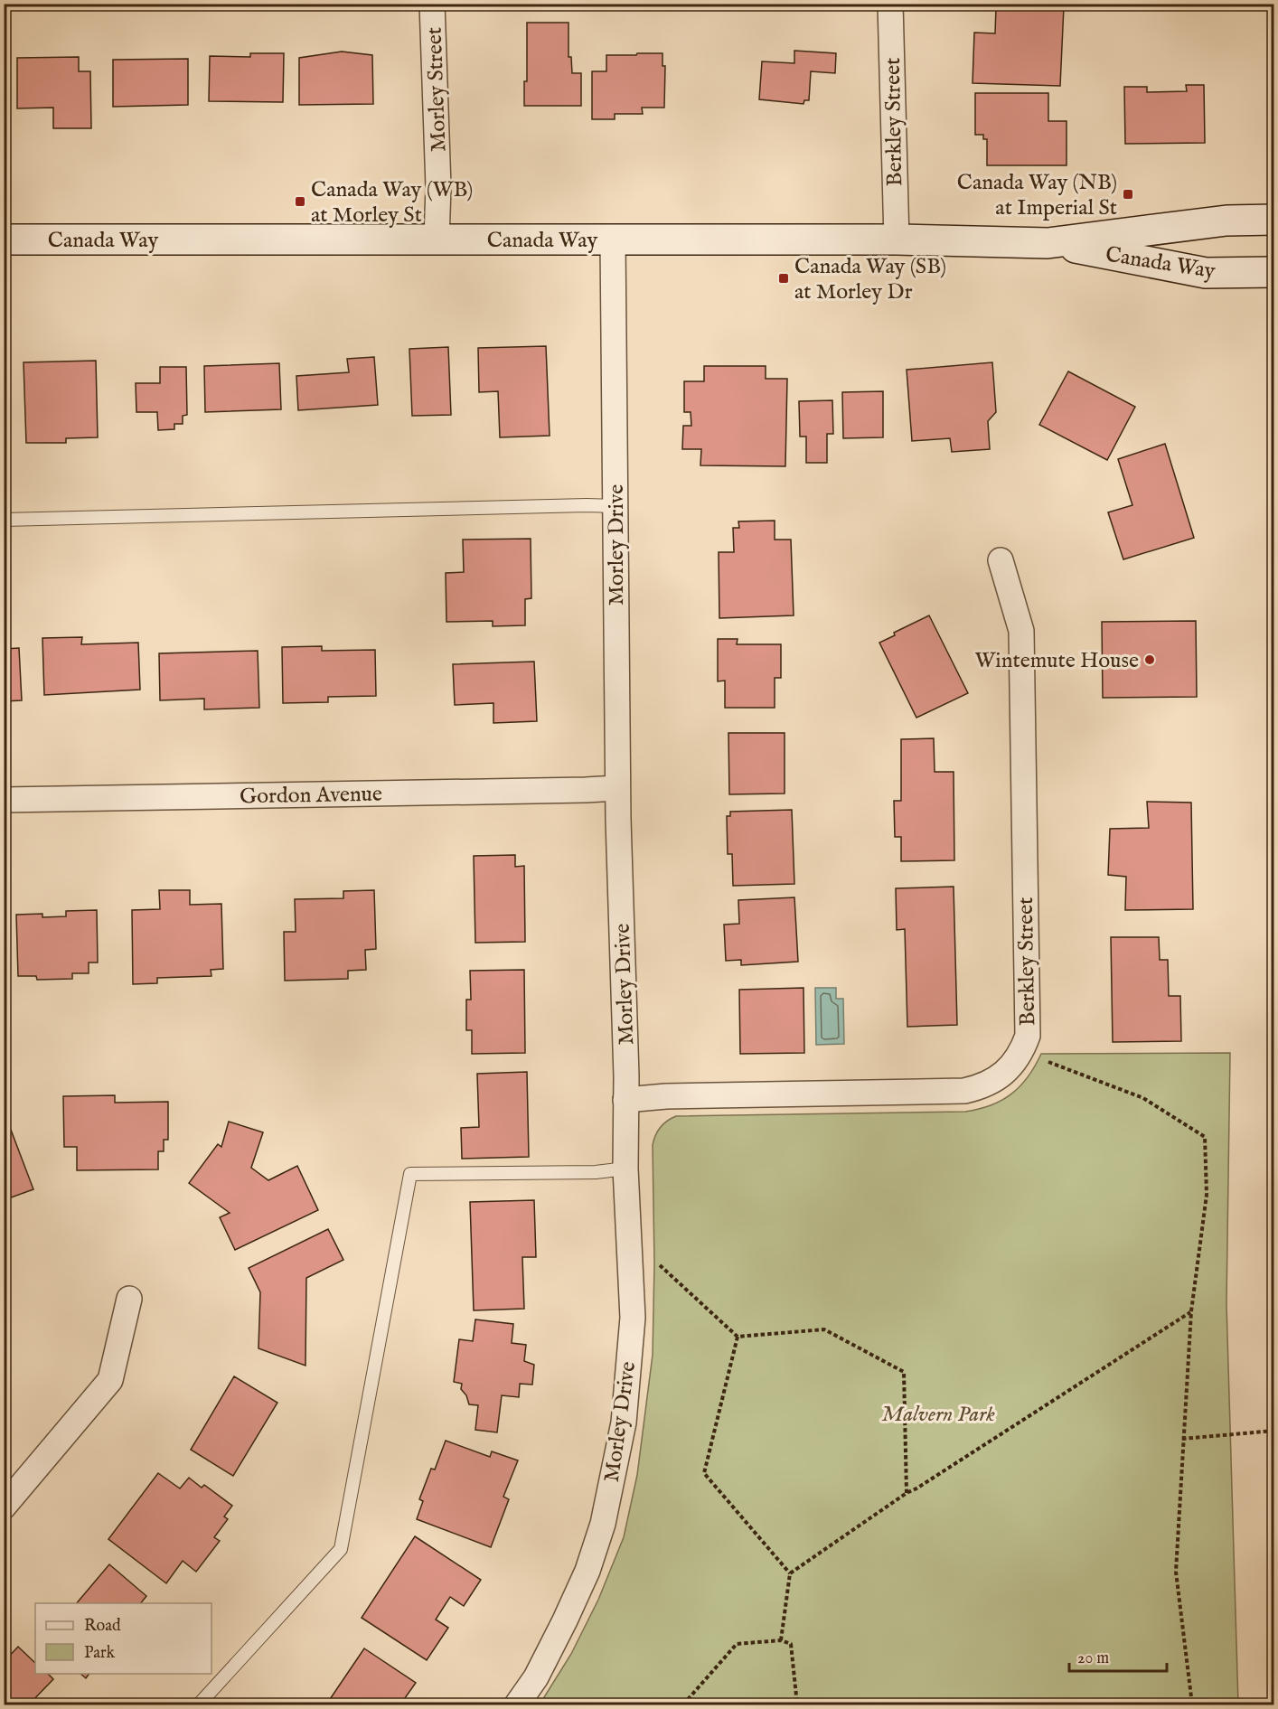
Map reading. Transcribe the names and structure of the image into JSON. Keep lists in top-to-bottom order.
{
  "streets": {
    "main road": ["Canada Way"],
    "street": [
      "Morley Street",
      "Berkley Street",
      "Morley Drive",
      "Gordon Avenue"
    ]
  },
  "crossings": [
    ["Morley Street", "Canada Way"],
    ["Berkley Street", "Canada Way"],
    ["Berkley Street", "Morley Drive"],
    ["Canada Way", "Morley Drive"],
    ["Morley Drive", "Gordon Avenue"]
  ],
  "parks": ["Malvern Park"],
  "places": {
    "transit": ["Canada Way (NB) at Imperial St", "Canada Way (WB) at Morley St", "Canada Way (SB) at Morley Dr"],
    "other": ["Wintemute House"]
  },
  "legend": ["Road", "Park"],
  "scale_bar": "20 m"
}
